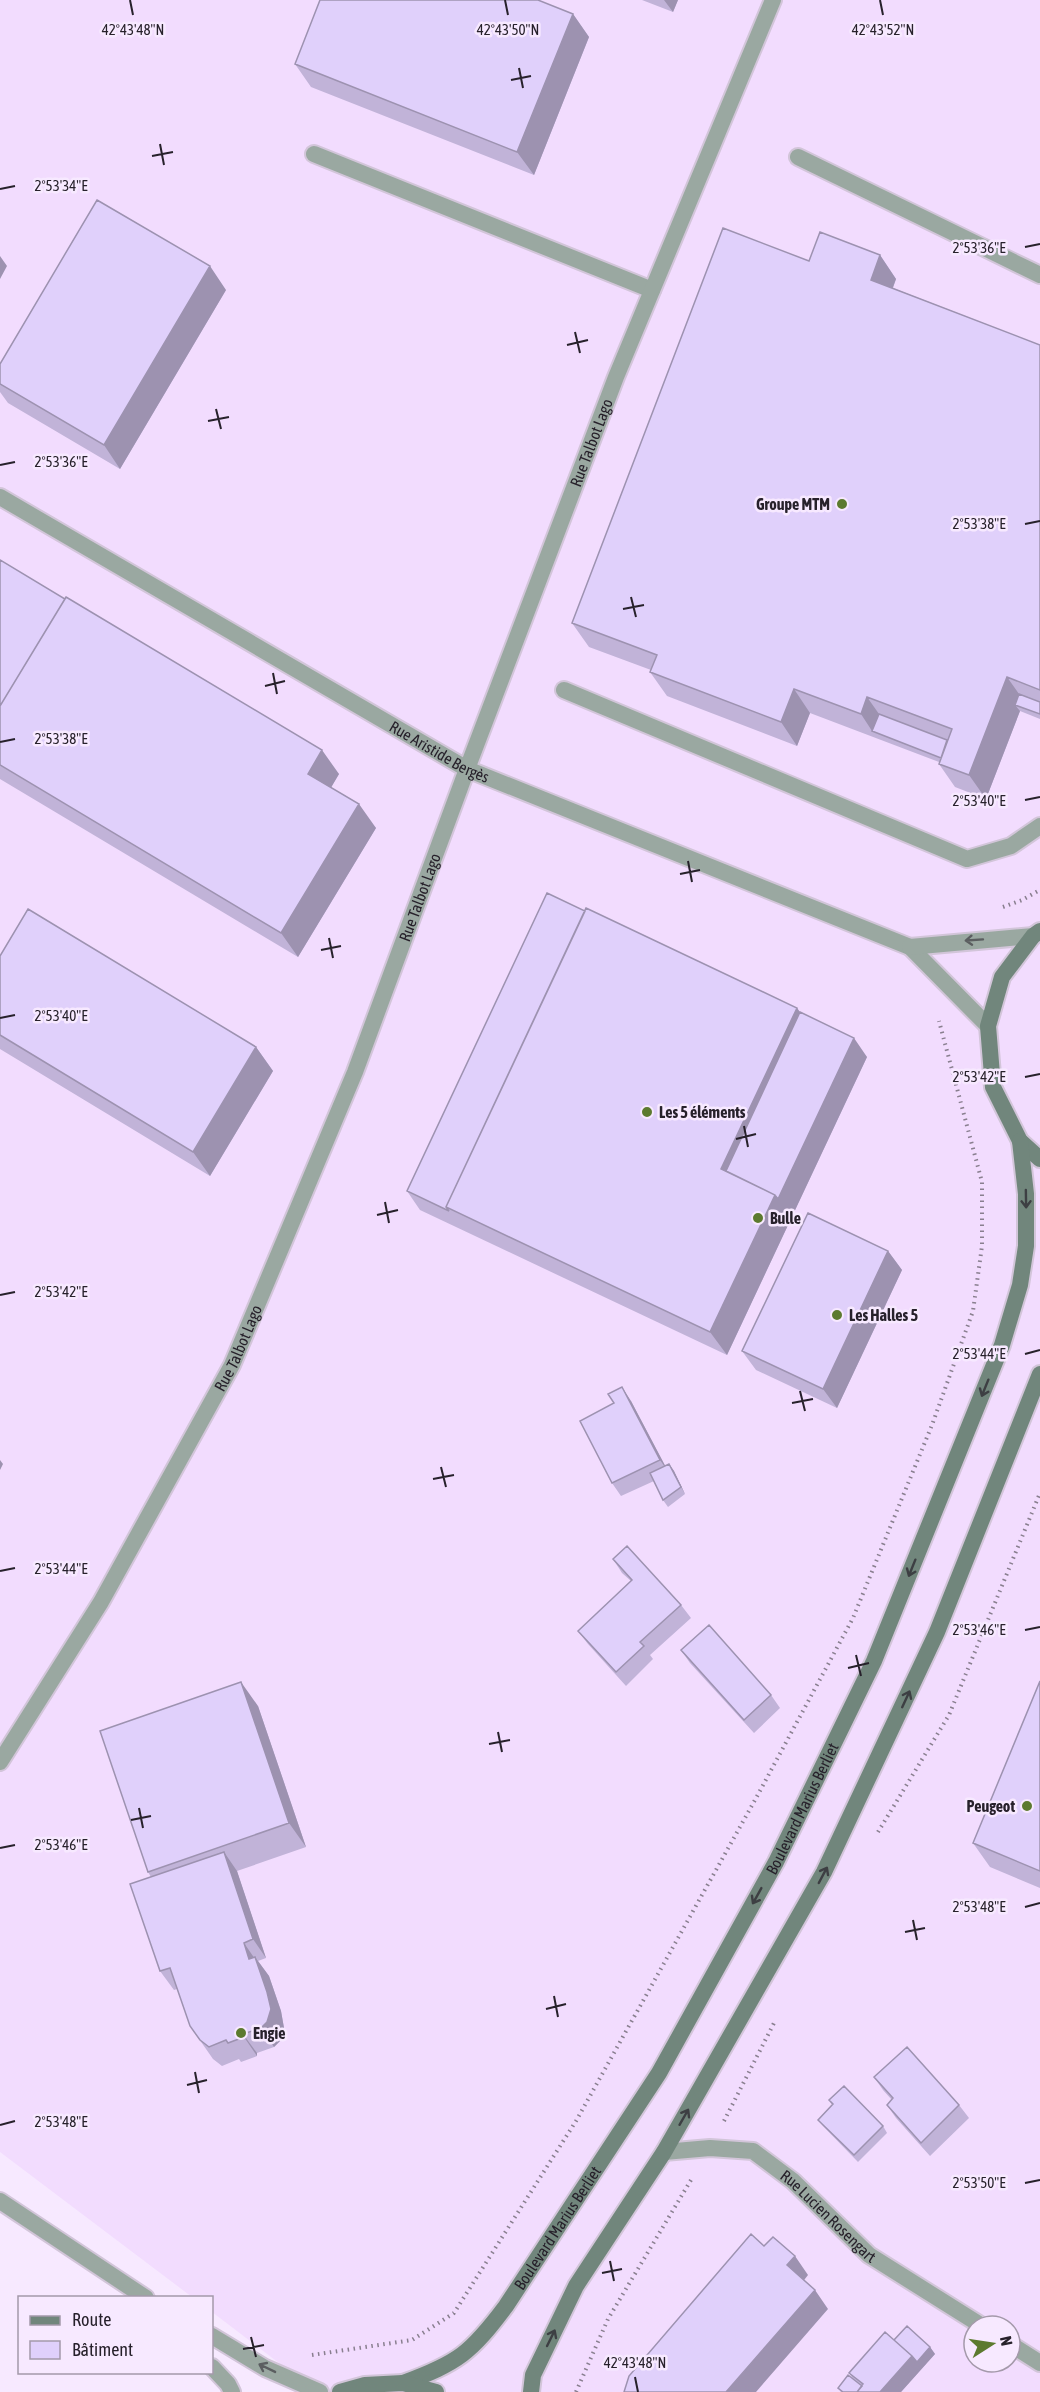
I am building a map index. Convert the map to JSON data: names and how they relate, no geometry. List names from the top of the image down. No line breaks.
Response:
{"streets":{"main road":["Boulevard Marius Berliet"],"street":["Rue Talbot Lago","Rue Aristide Bergès","Rue Lucien Rosengart"]},"crossings":[["Rue Talbot Lago","Rue Aristide Bergès"]],"places":["Groupe MTM","Les 5 éléments","Bulle","Les Halles 5","Peugeot","Engie"],"legend":["Route","Bâtiment"],"north":"right","coordinates":["42°43'48\"N","42°43'50\"N","42°43'52\"N","2°53'34\"E","2°53'36\"E","2°53'38\"E","2°53'40\"E","2°53'42\"E","2°53'44\"E","2°53'46\"E","2°53'48\"E","2°53'50\"E"]}
